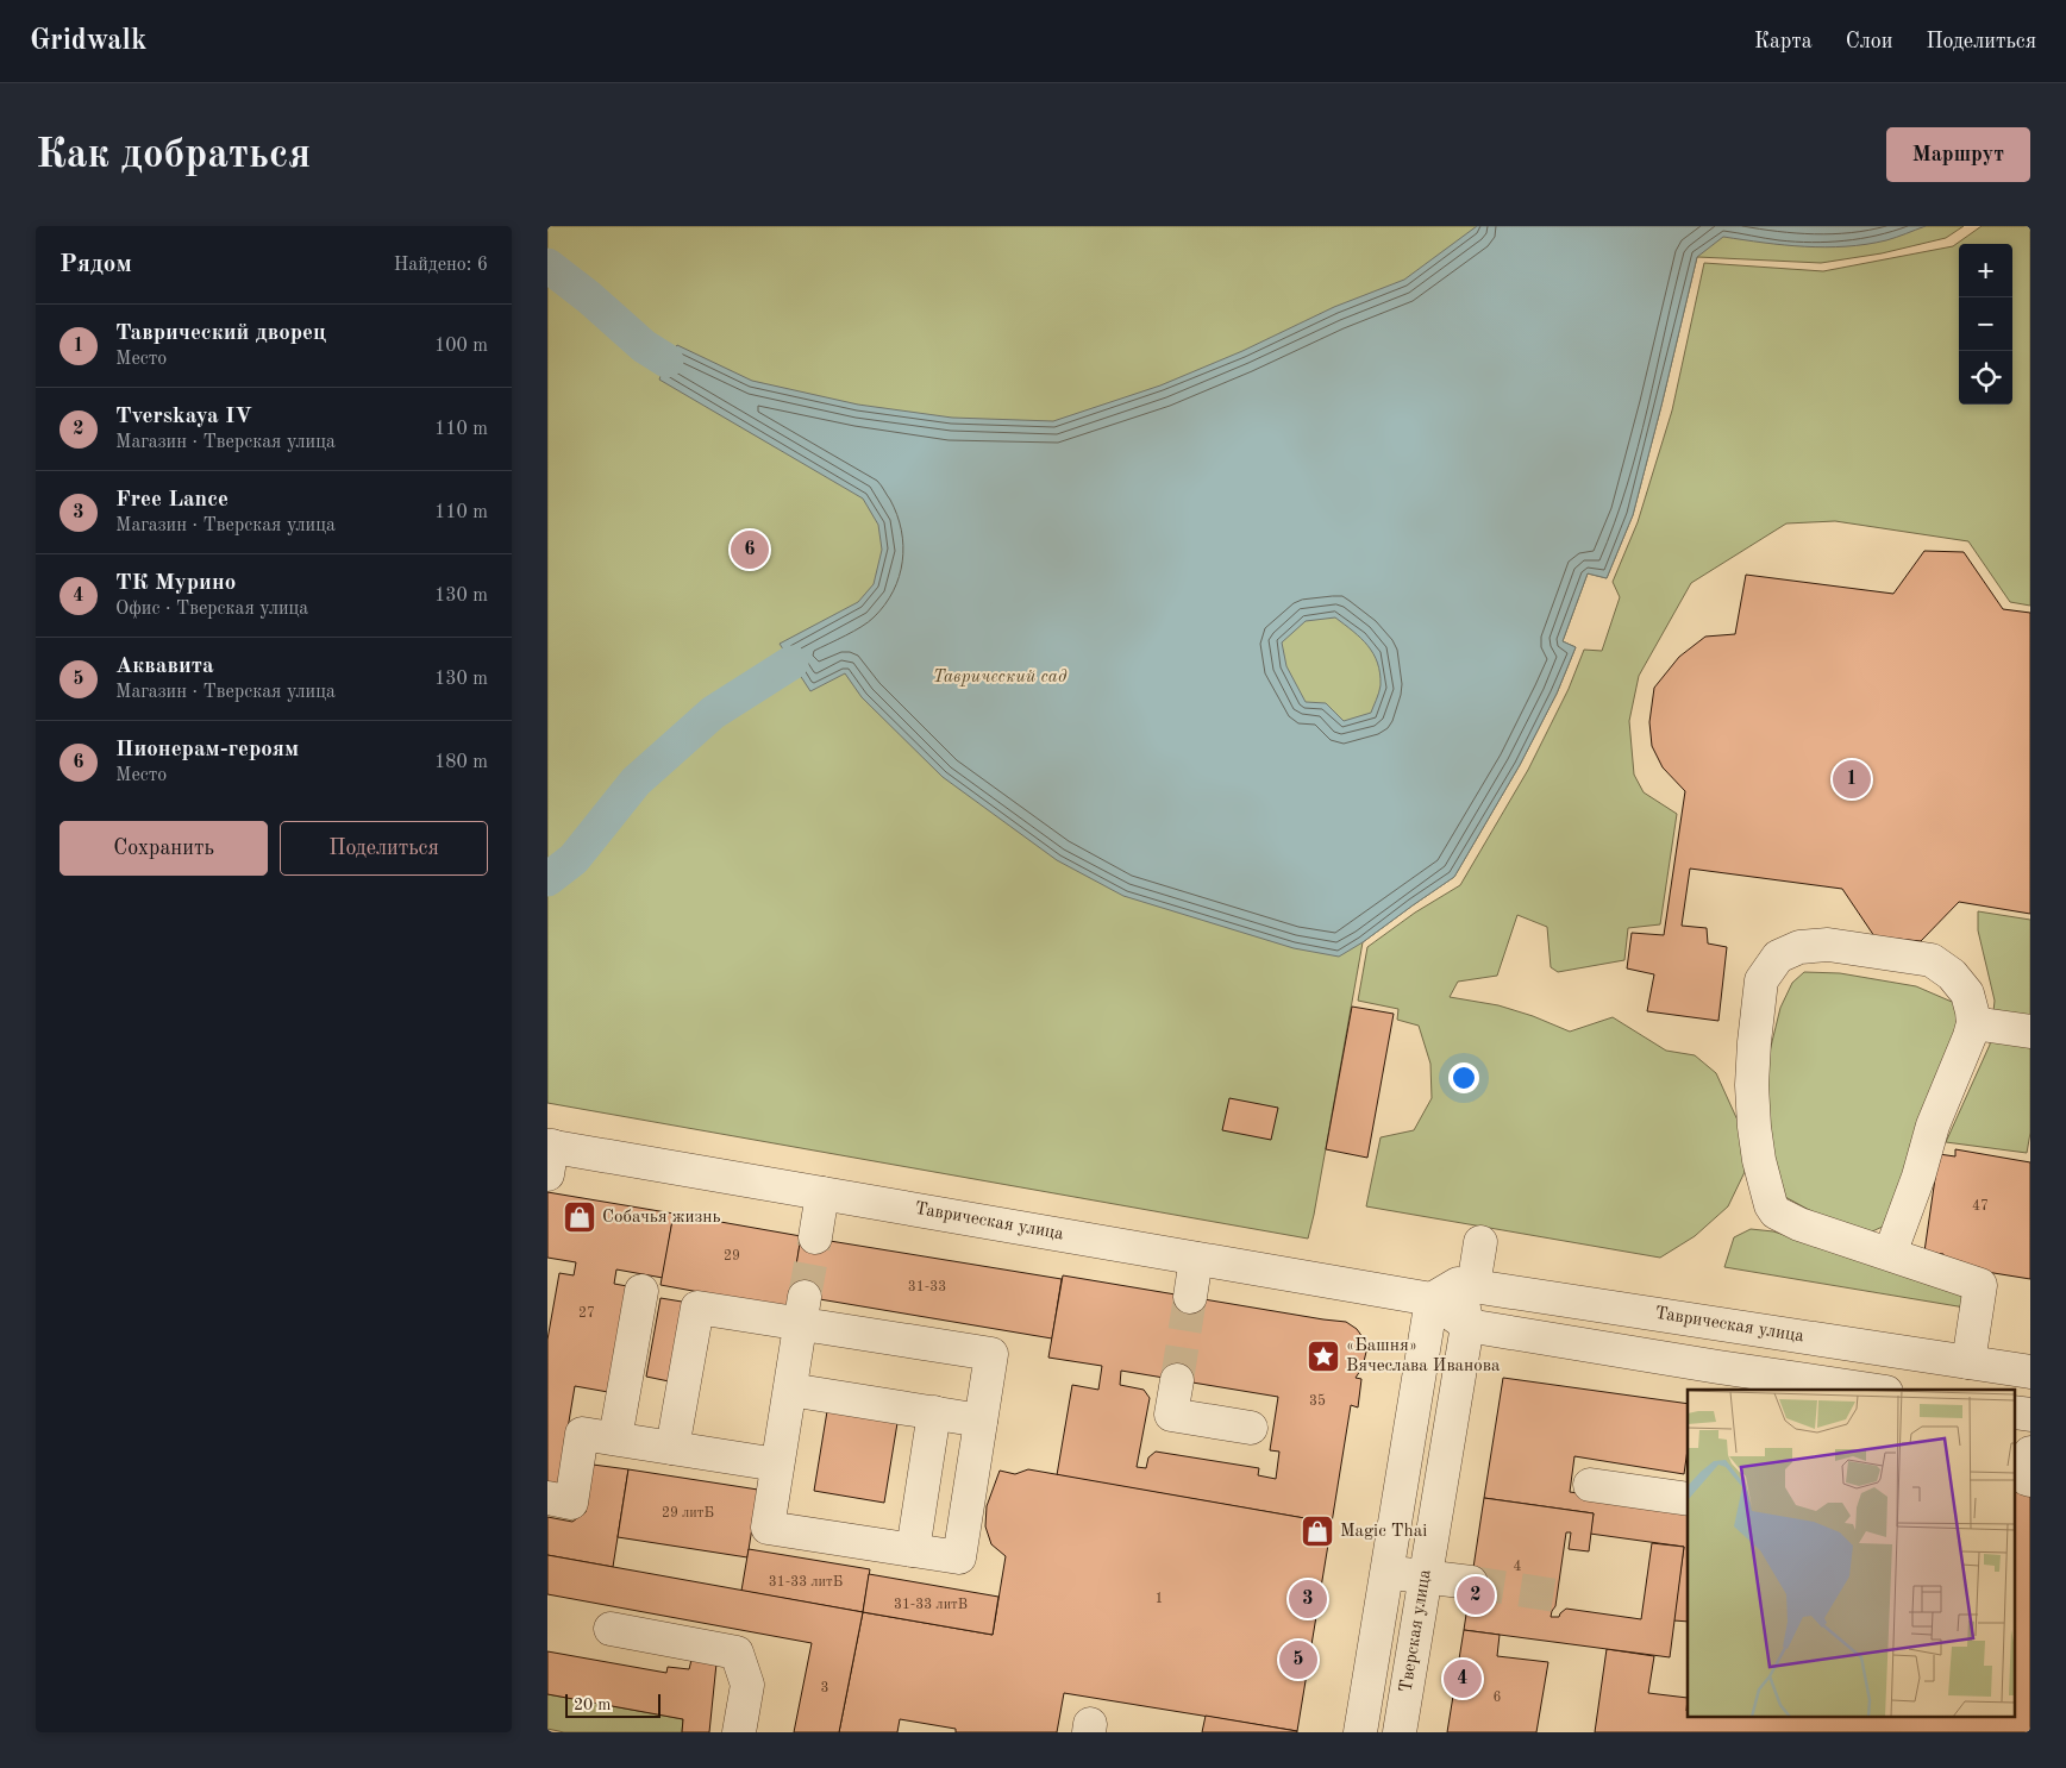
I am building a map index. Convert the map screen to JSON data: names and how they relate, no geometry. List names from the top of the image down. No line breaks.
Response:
{"streets":{"street":["Таврическая улица","Тверская улица"]},"crossings":[["Таврическая улица","Тверская улица"]],"parks":["Таврический сад"],"places":{"shop":["Собачья жизнь","Magic Thai"],"place":["«Башня» Вячеслава Иванова"]},"house_numbers":["47","29","31-33","27","35","29 литБ","4","31-33 литБ","1","31-33 литВ","3","6"],"scale_bar":"20 m","page":{"header":"Gridwalk","nav":["Карта","Слои","Поделиться"],"buttons":["Маршрут",["Сохранить","Поделиться"]],"title":"Как добраться","heading":["Рядом","Найдено: 6"],"map_buttons":["+","−"],"list":[{"mark":"1","name":"Таврический дворец","note":"Место","value":"100 m"},{"mark":"2","name":"Tverskaya IV","note":"Магазин · Тверская улица","value":"110 m"},{"mark":"3","name":"Free Lance","note":"Магазин · Тверская улица","value":"110 m"},{"mark":"4","name":"ТК Мурино","note":"Офис · Тверская улица","value":"130 m"},{"mark":"5","name":"Аквавита","note":"Магазин · Тверская улица","value":"130 m"},{"mark":"6","name":"Пионерам-героям","note":"Место","value":"180 m"}],"pins":["6","1","2","3","5","4"],"scale":"20 m"}}
